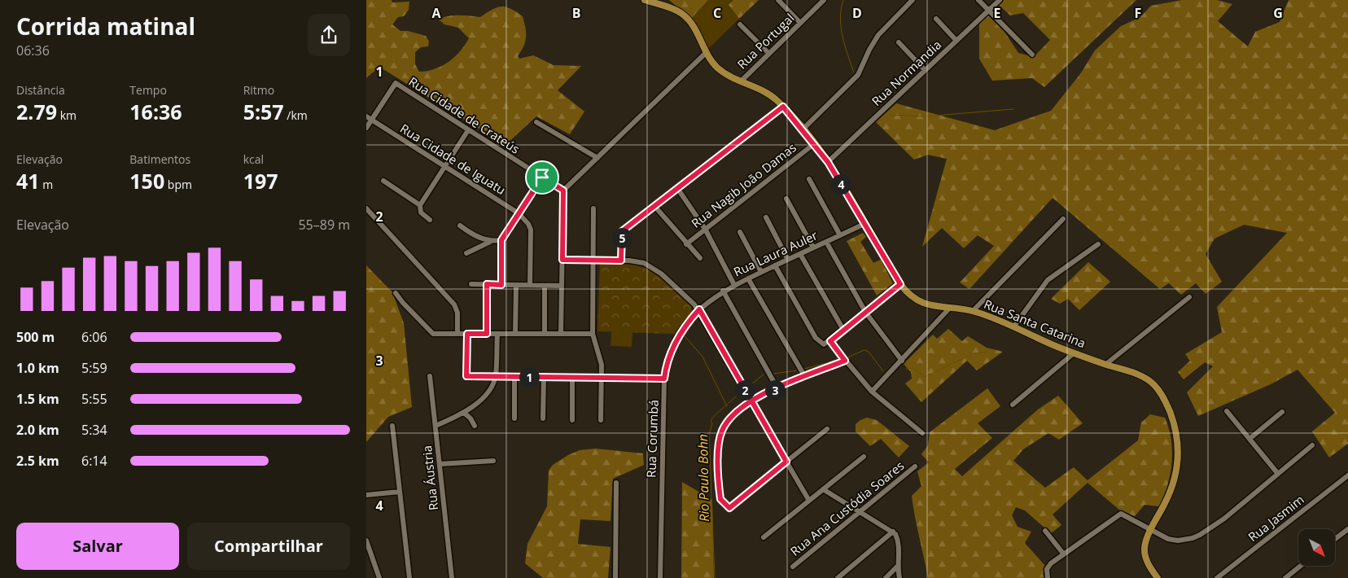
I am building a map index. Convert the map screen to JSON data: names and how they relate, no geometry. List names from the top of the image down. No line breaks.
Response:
{"streets":{"main road":["Rua Santa Catarina"],"street":["Rua Portugal","Rua Normandia","Rua Cidade de Crateús","Rua Cidade de Iguatu","Rua Nagib João Damas","Rua Laura Auler","Rua Corumbá","Rua Áustria","Rua Ana Custódia Soares","Rua Jasmim"]},"crossings":[["Rua Portugal","Rua Santa Catarina"],["Rua Normandia","Rua Santa Catarina"],["Rua Cidade de Crateús","Rua Cidade de Iguatu"],["Rua Nagib João Damas","Rua Santa Catarina"],["Rua Laura Auler","Rua Santa Catarina"],["Rua Laura Auler","Rua Corumbá"]],"water":["Rio Paulo Bohn"],"north":"bottom right","page":{"heading":["Corrida matinal","06:36"],"stats":[["Distância","2.79 km"],["Tempo","16:36"],["Ritmo","5:57 /km"],["Elevação","41 m"],["Batimentos","150 bpm"],["kcal","197"]],"pins":["4","5","1","2","3"],"chart":["Elevação","55–89 m"],"list":[{"name":"500 m","note":"6:06"},{"name":"1.0 km","note":"5:59"},{"name":"1.5 km","note":"5:55"},{"name":"2.0 km","note":"5:34"},{"name":"2.5 km","note":"6:14"}],"buttons":["Salvar","Compartilhar"]},"grid":{"columns":["A","B","C","D","E","F","G"],"rows":["1","2","3","4"]}}
